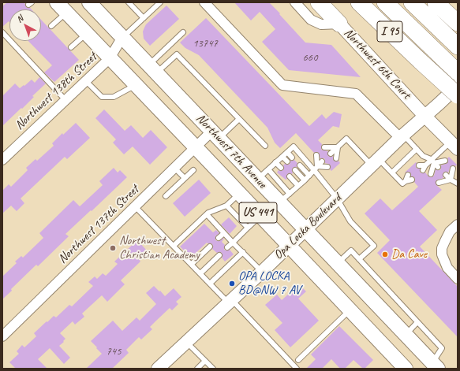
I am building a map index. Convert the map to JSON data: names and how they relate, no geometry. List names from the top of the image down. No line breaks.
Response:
{"streets":{"highway":["I 95"],"main road":["Northwest 6th Court","Northwest 7th Avenue","US 441","Opa Locka Boulevard"],"street":["Northwest 138th Street","Northwest 137th Street"]},"crossings":[["Northwest 6th Court","Opa Locka Boulevard"],["Northwest 138th Street","Northwest 7th Avenue"],["Northwest 7th Avenue","Northwest 137th Street"],["Northwest 7th Avenue","Opa Locka Boulevard"]],"places":["Northwest Christian Academy","Da Cave","OPA LOCKA BD@NW 7 AV"],"house_numbers":["13747","660","745"],"north":"top left"}
